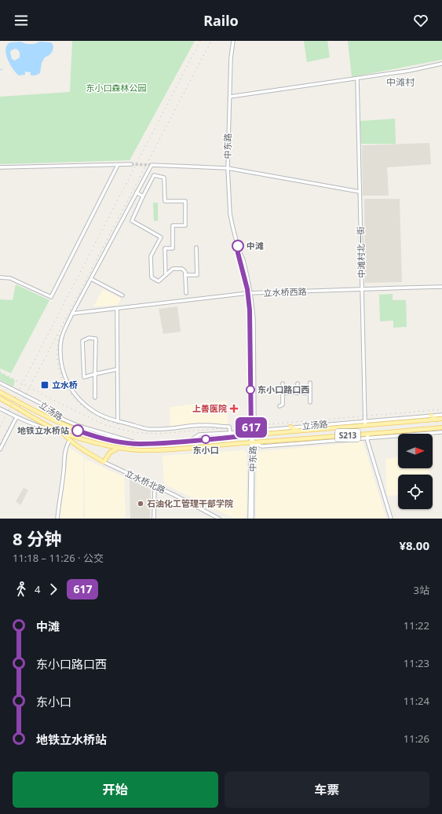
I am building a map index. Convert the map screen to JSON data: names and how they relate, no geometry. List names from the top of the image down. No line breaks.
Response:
{"streets":{"main road":["立汤路","S213"],"street":["中东路","中滩村北一街","立水桥西路","立水桥北路"]},"crossings":[["中东路","立水桥西路"],["中东路","立汤路"],["中滩村北一街","立水桥西路"],["中滩村北一街","立汤路"]],"districts":["中滩村"],"parks":["东小口森林公园"],"places":{"other":["中滩","东小口路口西","地铁立水桥站","东小口","石油化工管理干部学院"],"transit":["立水桥"],"health":["上善医院"]},"lines":["bus line 617"],"north":"right","page":{"header":"Railo","on_map":"617","heading":["8 分钟","11:18 – 11:26 · 公交","¥8.00"],"legs":["4","617","3站"],"list":[{"name":"中滩","value":"11:22"},{"name":"东小口路口西","value":"11:23"},{"name":"东小口","value":"11:24"},{"name":"地铁立水桥站","value":"11:26"}],"buttons":["开始","车票"]}}
